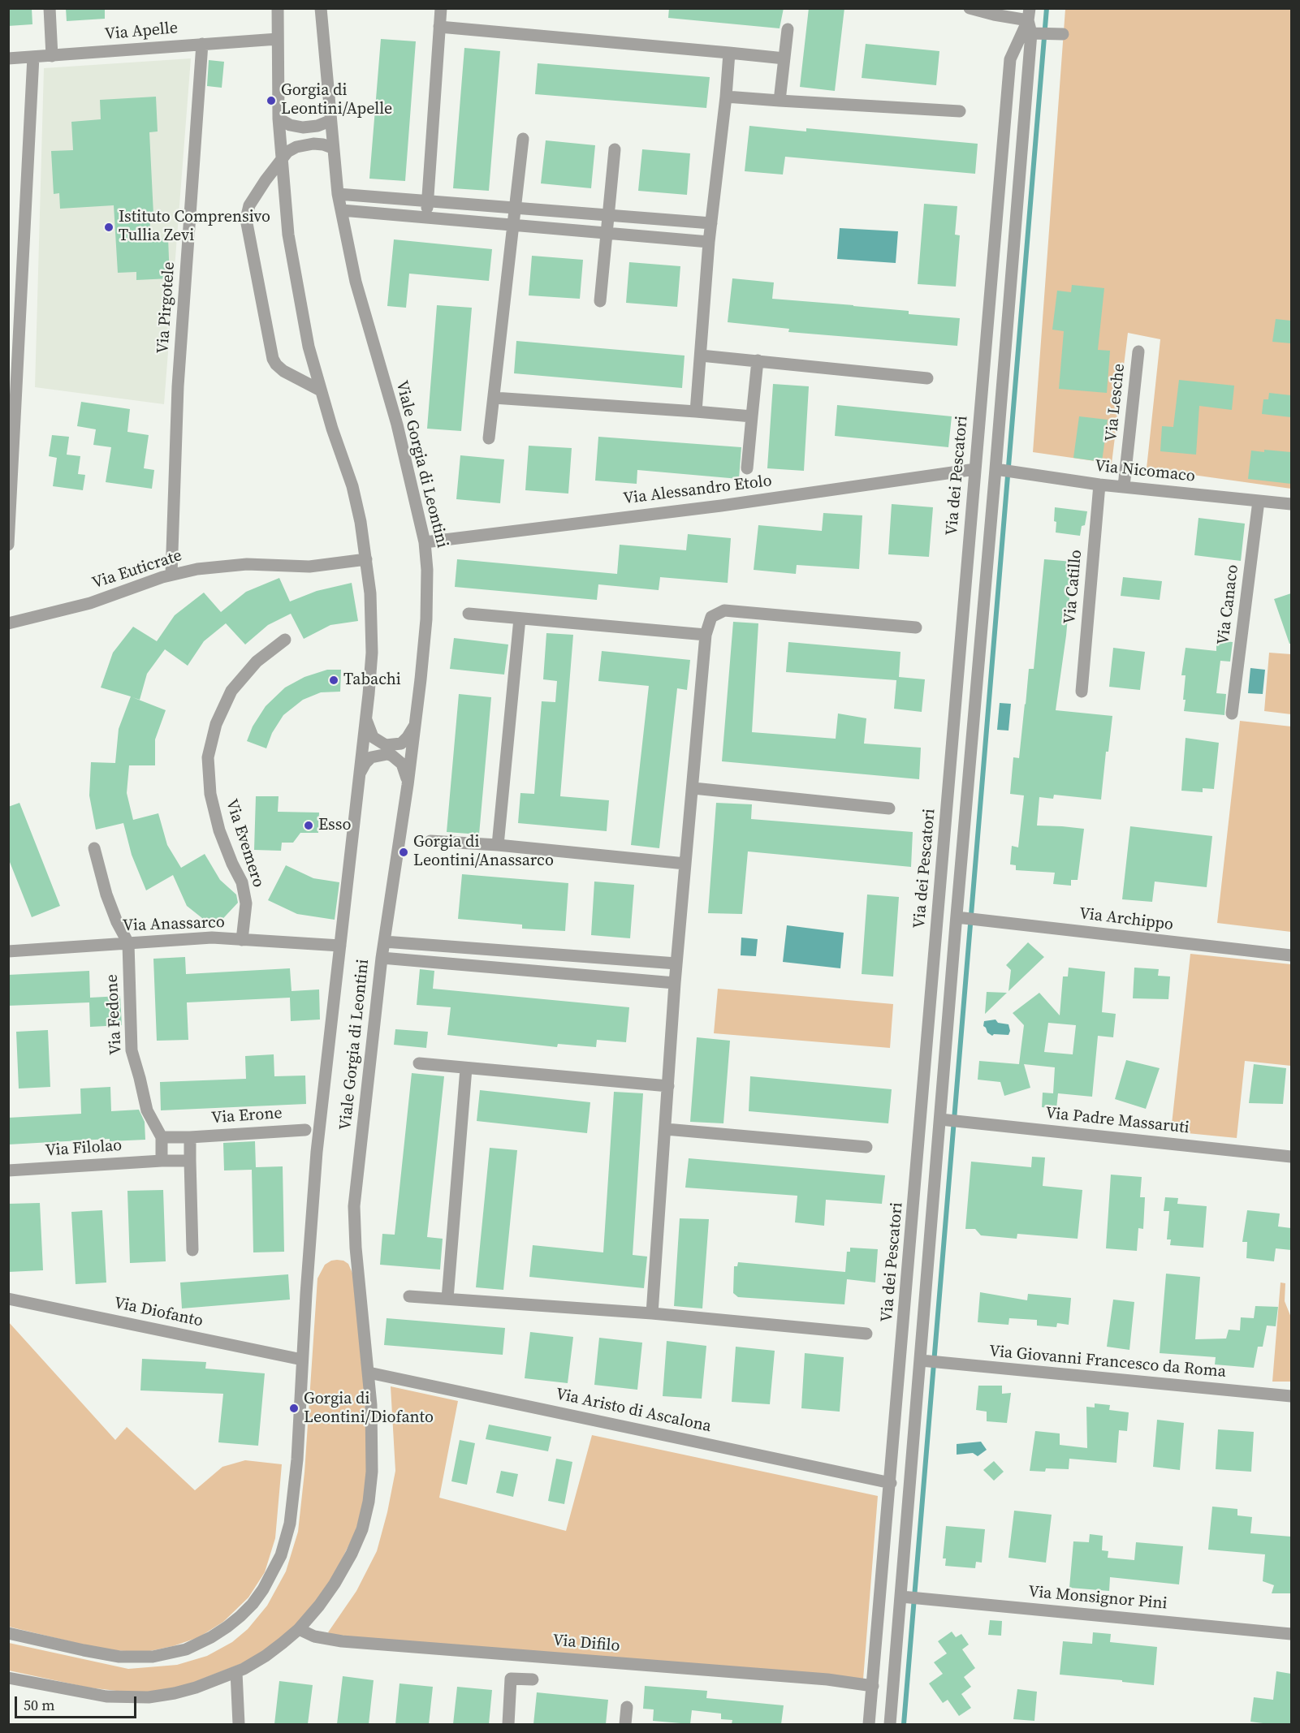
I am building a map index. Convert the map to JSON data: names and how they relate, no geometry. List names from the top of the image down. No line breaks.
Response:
{"streets":{"street":["Via Apelle","Via Pirgotele","Via Lesche","Viale Gorgia di Leontini","Via Nicomaco","Via dei Pescatori","Via Alessandro Etolo","Via Euticrate","Via Catillo","Via Canaco","Via Evemero","Via Archippo","Via Anassarco","Via Fedone","Via Erone","Via Padre Massaruti","Via Filolao","Via Diofanto","Via Giovanni Francesco da Roma","Via Aristo di Ascalona","Via Monsignor Pini","Via Difilo"]},"crossings":[["Via Apelle","Via Pirgotele"],["Via Apelle","Viale Gorgia di Leontini"],["Via Pirgotele","Via Euticrate"],["Via Lesche","Via Nicomaco"],["Viale Gorgia di Leontini","Via Alessandro Etolo"],["Viale Gorgia di Leontini","Via Euticrate"],["Viale Gorgia di Leontini","Via Anassarco"],["Viale Gorgia di Leontini","Via Diofanto"],["Viale Gorgia di Leontini","Via Aristo di Ascalona"],["Viale Gorgia di Leontini","Via Difilo"],["Via Nicomaco","Via Catillo"],["Via Nicomaco","Via Canaco"],["Via dei Pescatori","Via Alessandro Etolo"],["Via dei Pescatori","Via Aristo di Ascalona"],["Via dei Pescatori","Via Difilo"],["Via Evemero","Via Anassarco"],["Via Anassarco","Via Fedone"],["Via Fedone","Via Erone"]],"places":["Gorgia di Leontini/Apelle","Istituto Comprensivo Tullia Zevi","Tabachi","Esso","Gorgia di Leontini/Anassarco","Gorgia di Leontini/Diofanto"],"scale_bar":"50 m"}
